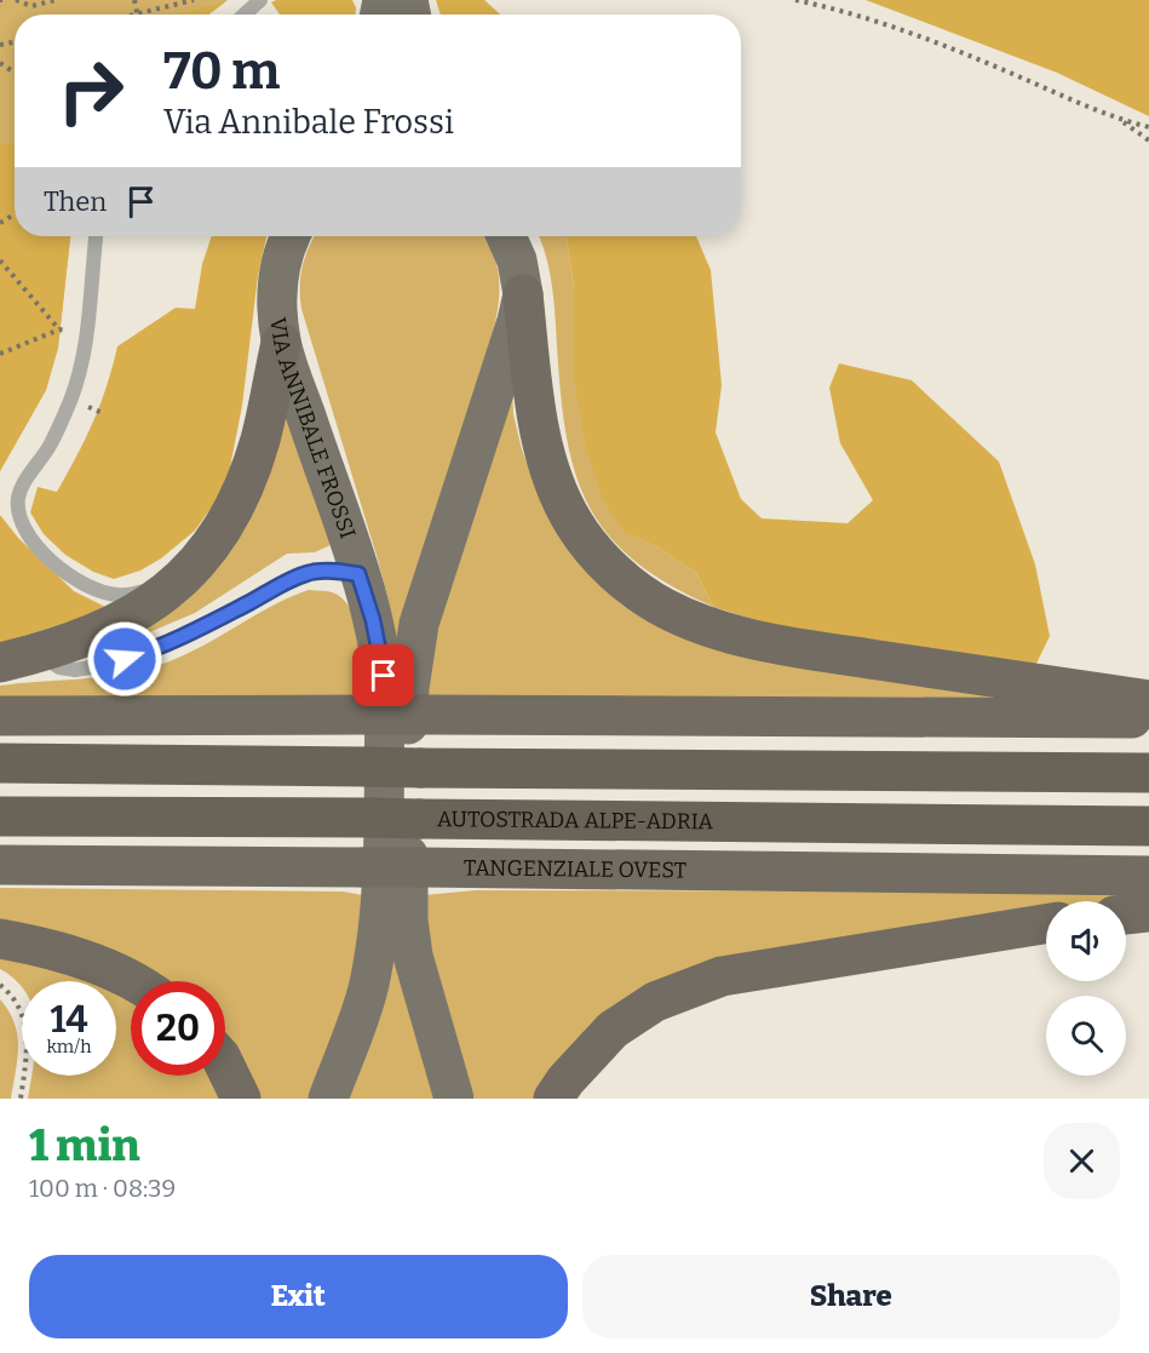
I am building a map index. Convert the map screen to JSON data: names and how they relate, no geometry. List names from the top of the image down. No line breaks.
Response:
{"streets":{"highway":["AUTOSTRADA ALPE-ADRIA","TANGENZIALE OVEST"],"main road":["VIA ANNIBALE FROSSI"]},"page":{"turn":["70 m","Via Annibale Frossi"],"then":"Then","speed":"14 km/h","limit":"20","heading":["1 min","100 m · 08:39"],"buttons":["Exit","Share"]}}
